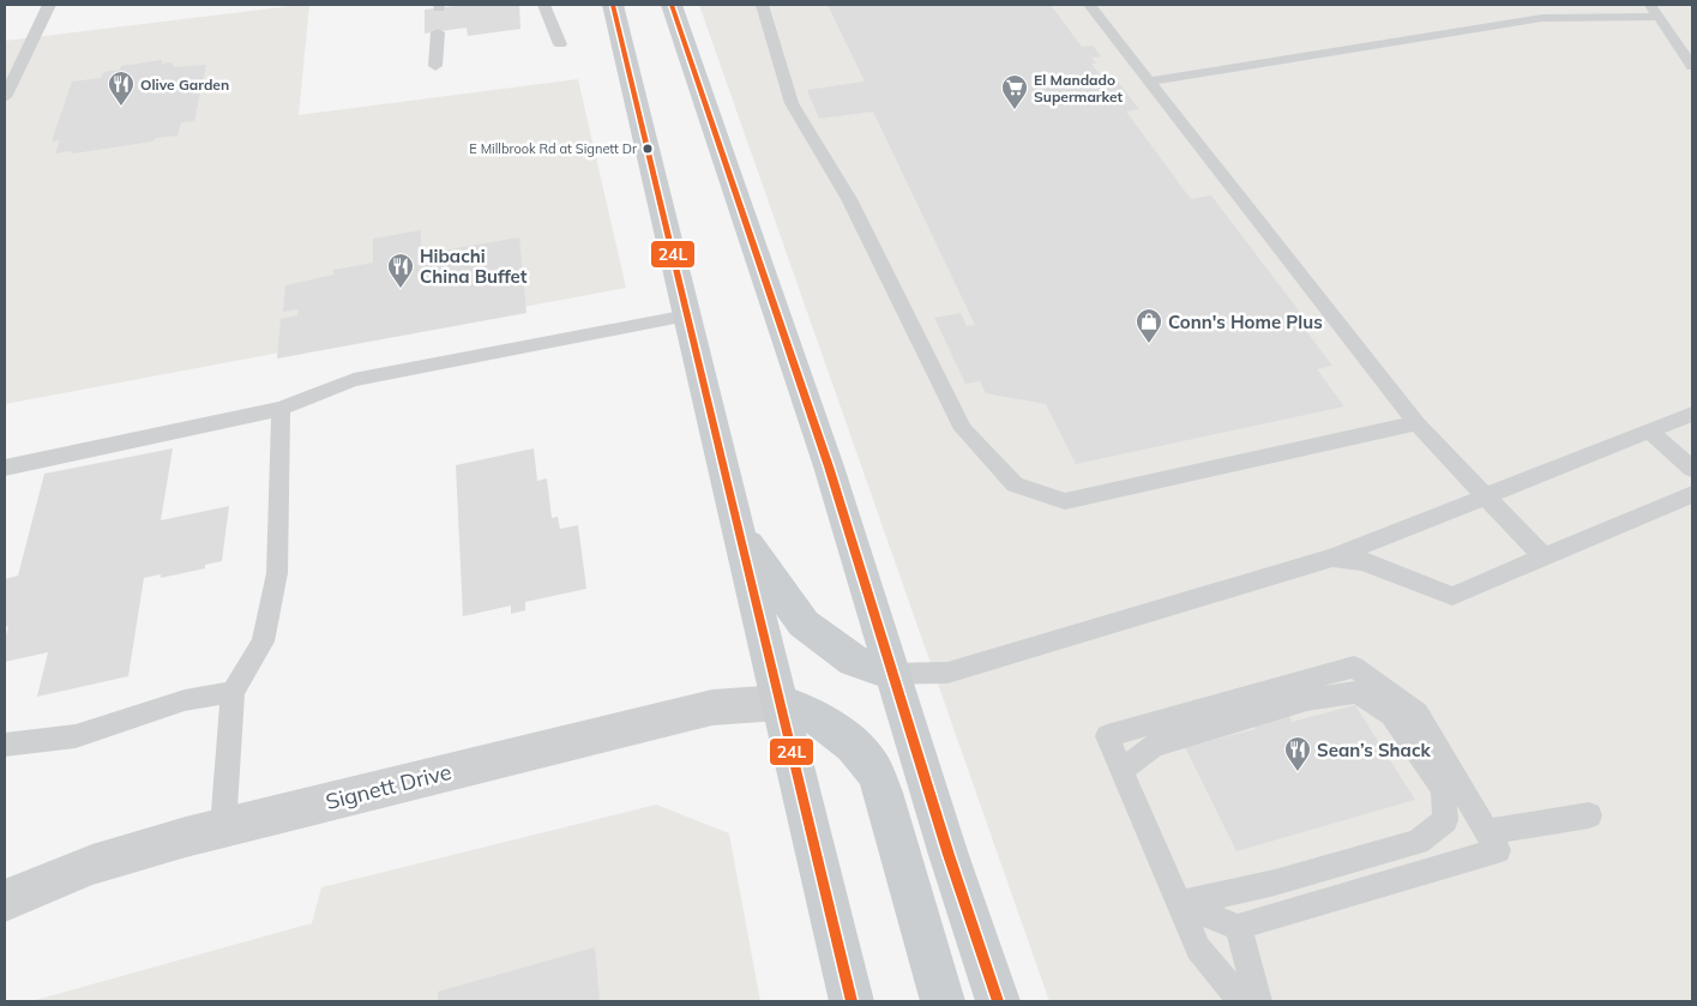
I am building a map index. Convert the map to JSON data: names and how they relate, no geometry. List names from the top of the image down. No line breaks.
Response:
{"streets":{"street":["Signett Drive"]},"places":{"restaurant":["Olive Garden","Hibachi China Buffet","Sean’s Shack"],"supermarket":["El Mandado Supermarket"],"other":["E Millbrook Rd at Signett Dr"],"shop":["Conn's Home Plus"]},"lines":["transit line 24L"]}
